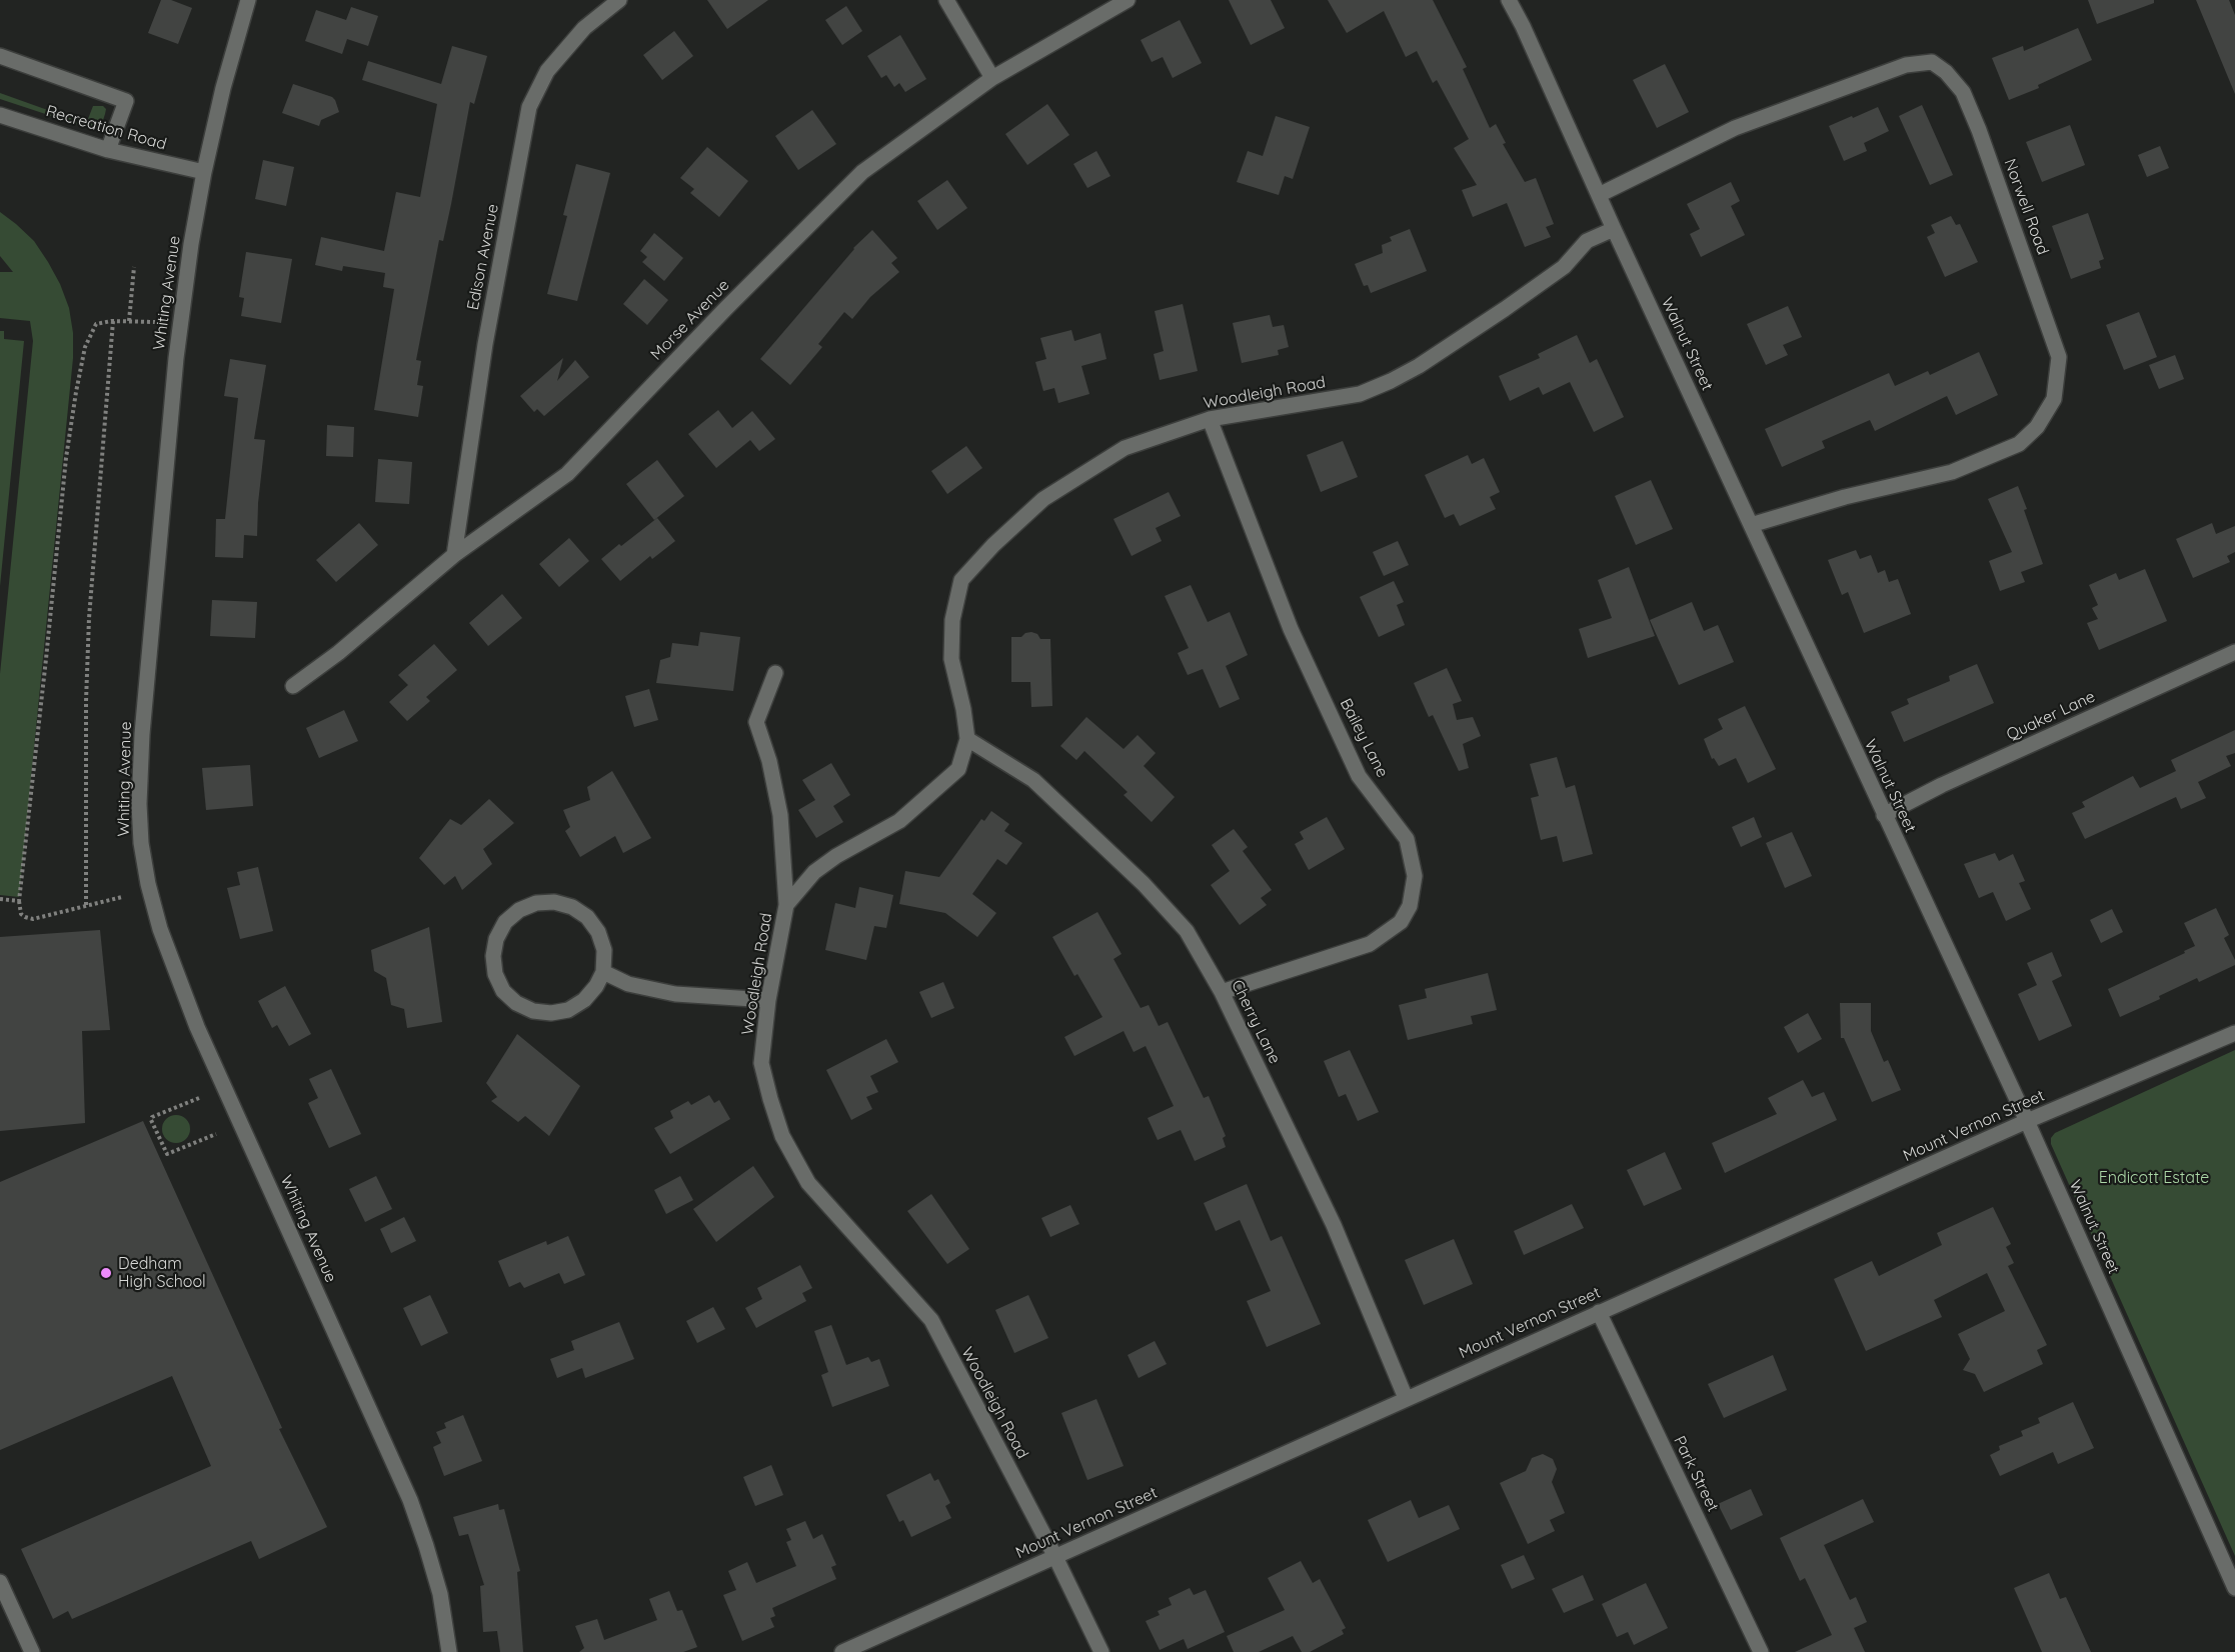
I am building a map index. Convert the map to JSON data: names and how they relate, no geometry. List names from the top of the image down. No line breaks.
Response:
{"streets":{"street":["Recreation Road","Norwell Road","Edison Avenue","Whiting Avenue","Morse Avenue","Walnut Street","Woodleigh Road","Quaker Lane","Bailey Lane","Cherry Lane","Mount Vernon Street","Park Street"]},"crossings":[["Recreation Road","Whiting Avenue"],["Norwell Road","Walnut Street"],["Edison Avenue","Morse Avenue"],["Walnut Street","Woodleigh Road"],["Walnut Street","Quaker Lane"],["Walnut Street","Mount Vernon Street"],["Woodleigh Road","Bailey Lane"],["Woodleigh Road","Cherry Lane"],["Woodleigh Road","Mount Vernon Street"],["Bailey Lane","Cherry Lane"],["Cherry Lane","Mount Vernon Street"],["Mount Vernon Street","Park Street"]],"parks":["Endicott Estate"],"places":["Dedham High School"]}
